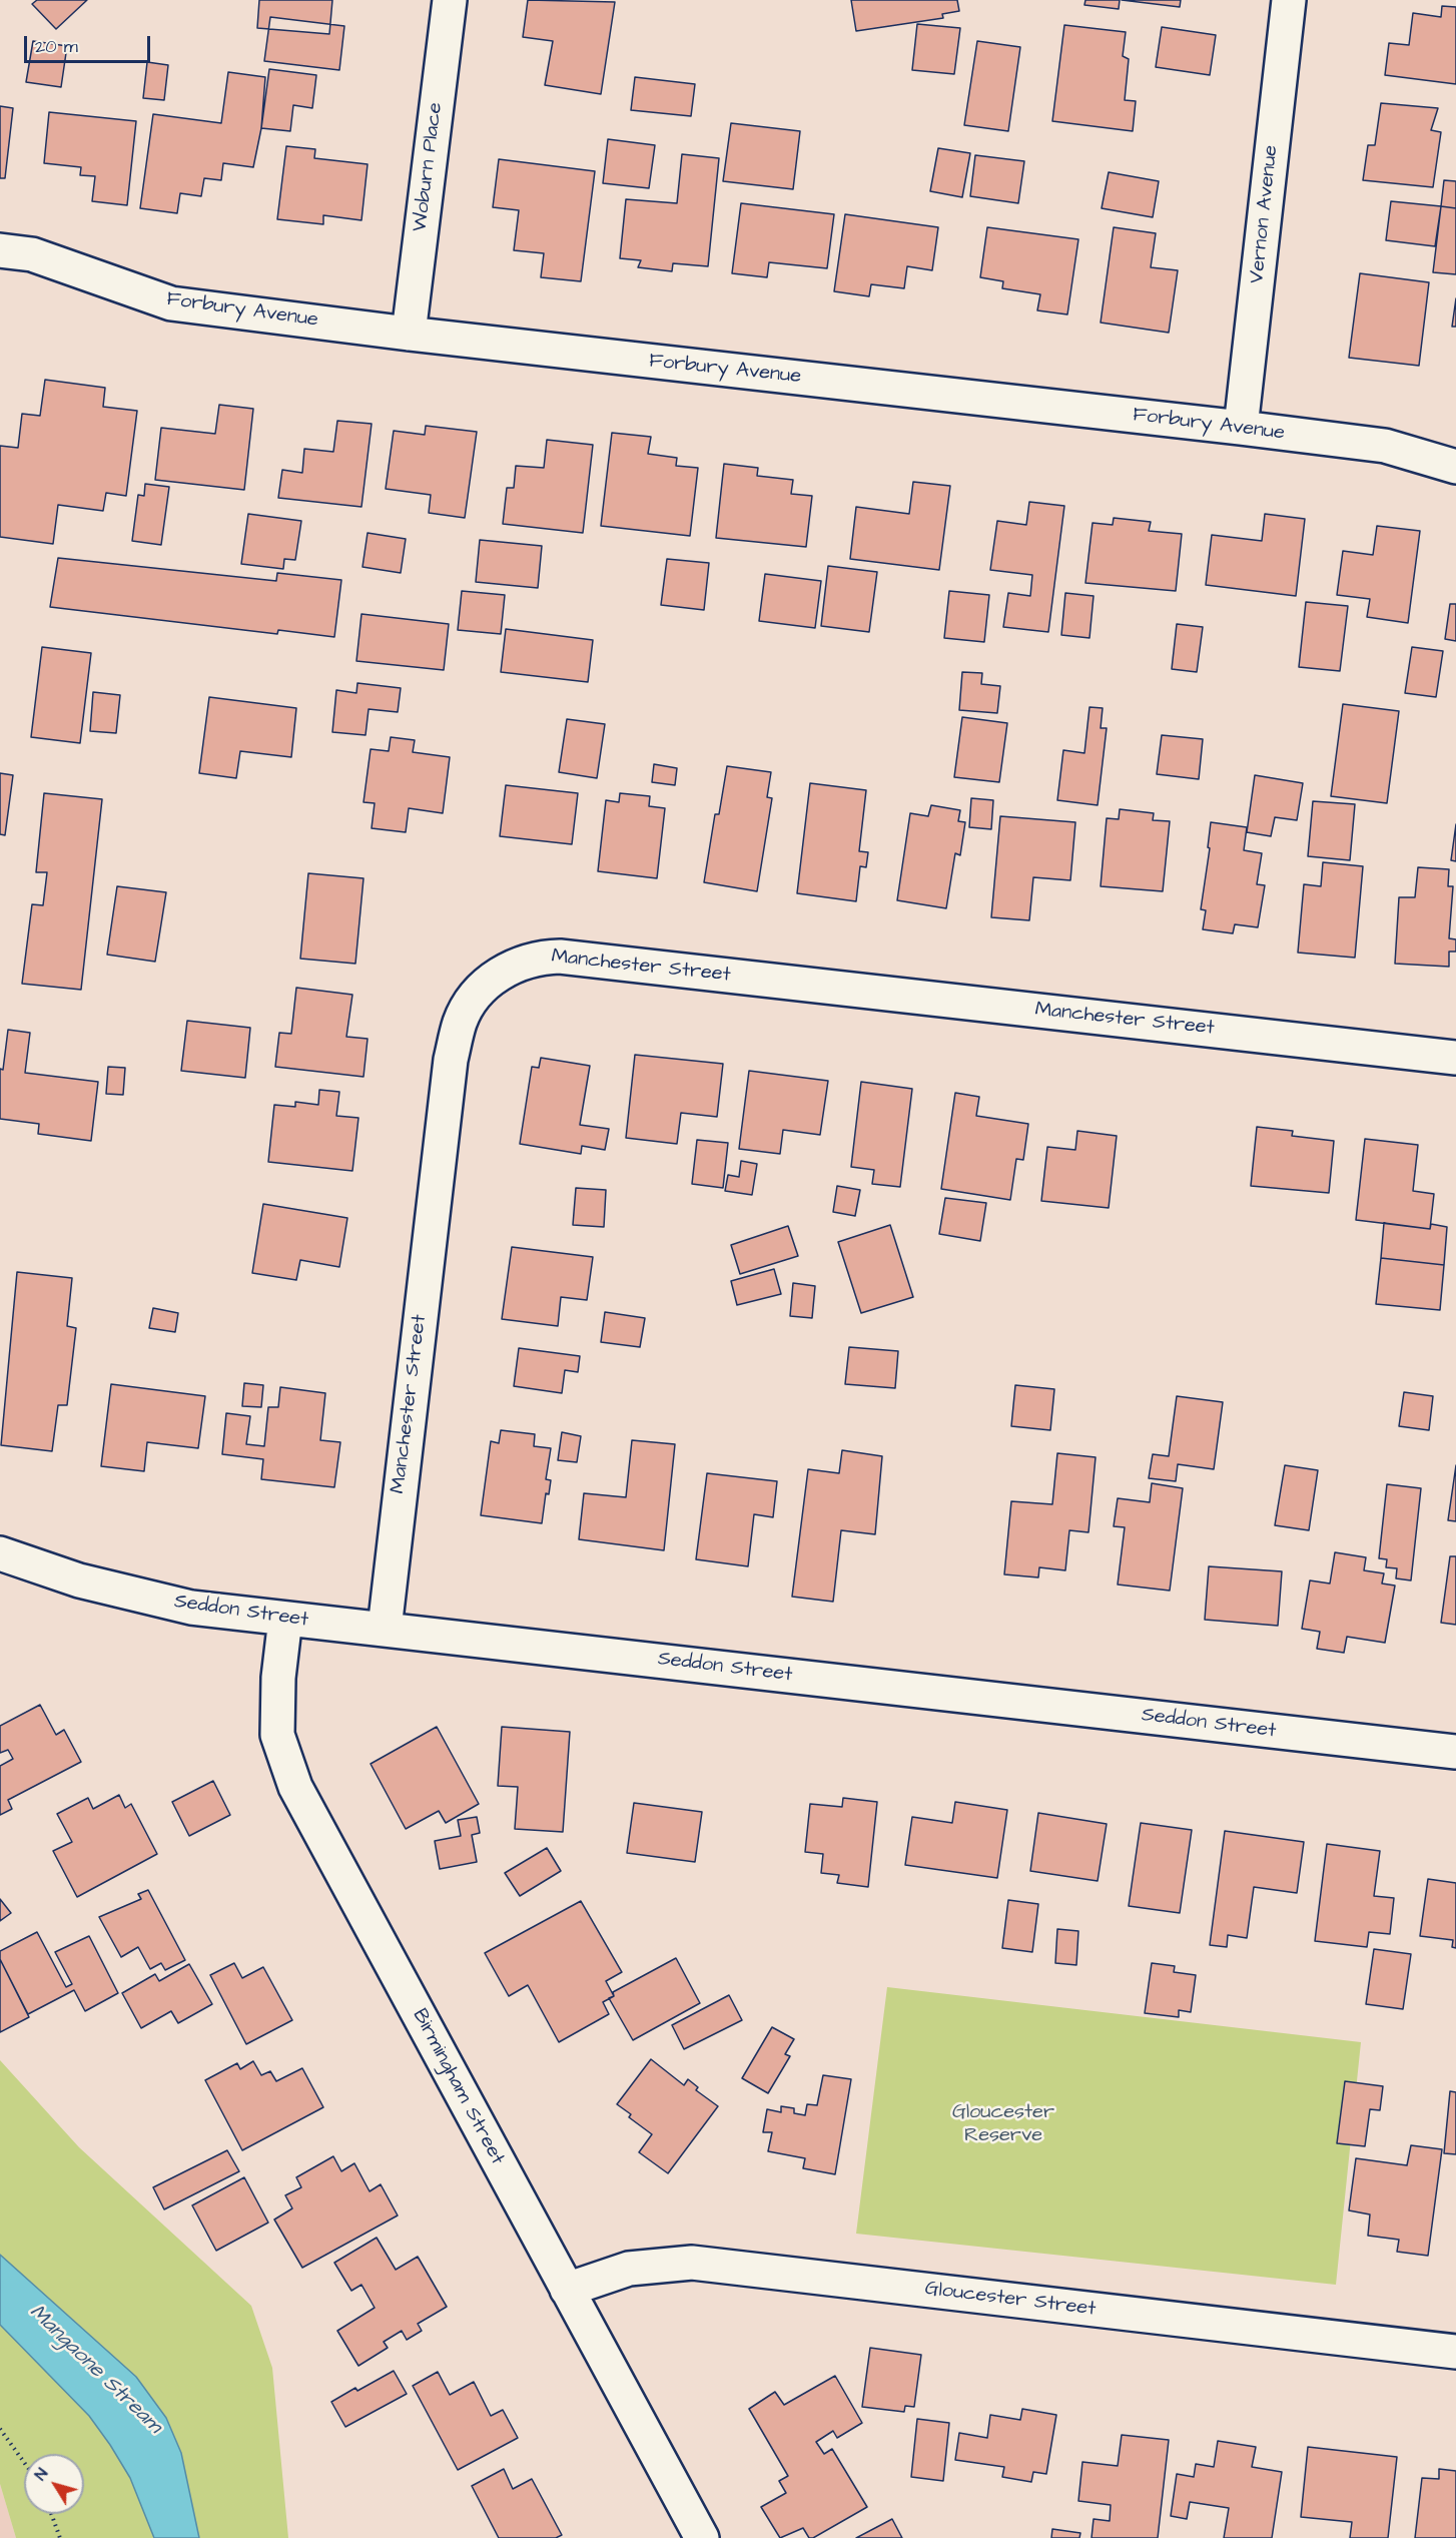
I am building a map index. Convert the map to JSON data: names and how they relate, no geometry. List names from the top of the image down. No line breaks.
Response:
{"streets":{"street":["Woburn Place","Vernon Avenue","Forbury Avenue","Manchester Street","Seddon Street","Birmingham Street","Gloucester Street"]},"crossings":[["Woburn Place","Forbury Avenue"],["Vernon Avenue","Forbury Avenue"],["Manchester Street","Seddon Street"],["Seddon Street","Birmingham Street"],["Birmingham Street","Gloucester Street"]],"water":["Mangaone Stream"],"parks":["Gloucester Reserve"],"scale_bar":"20 m","north":"top left"}
